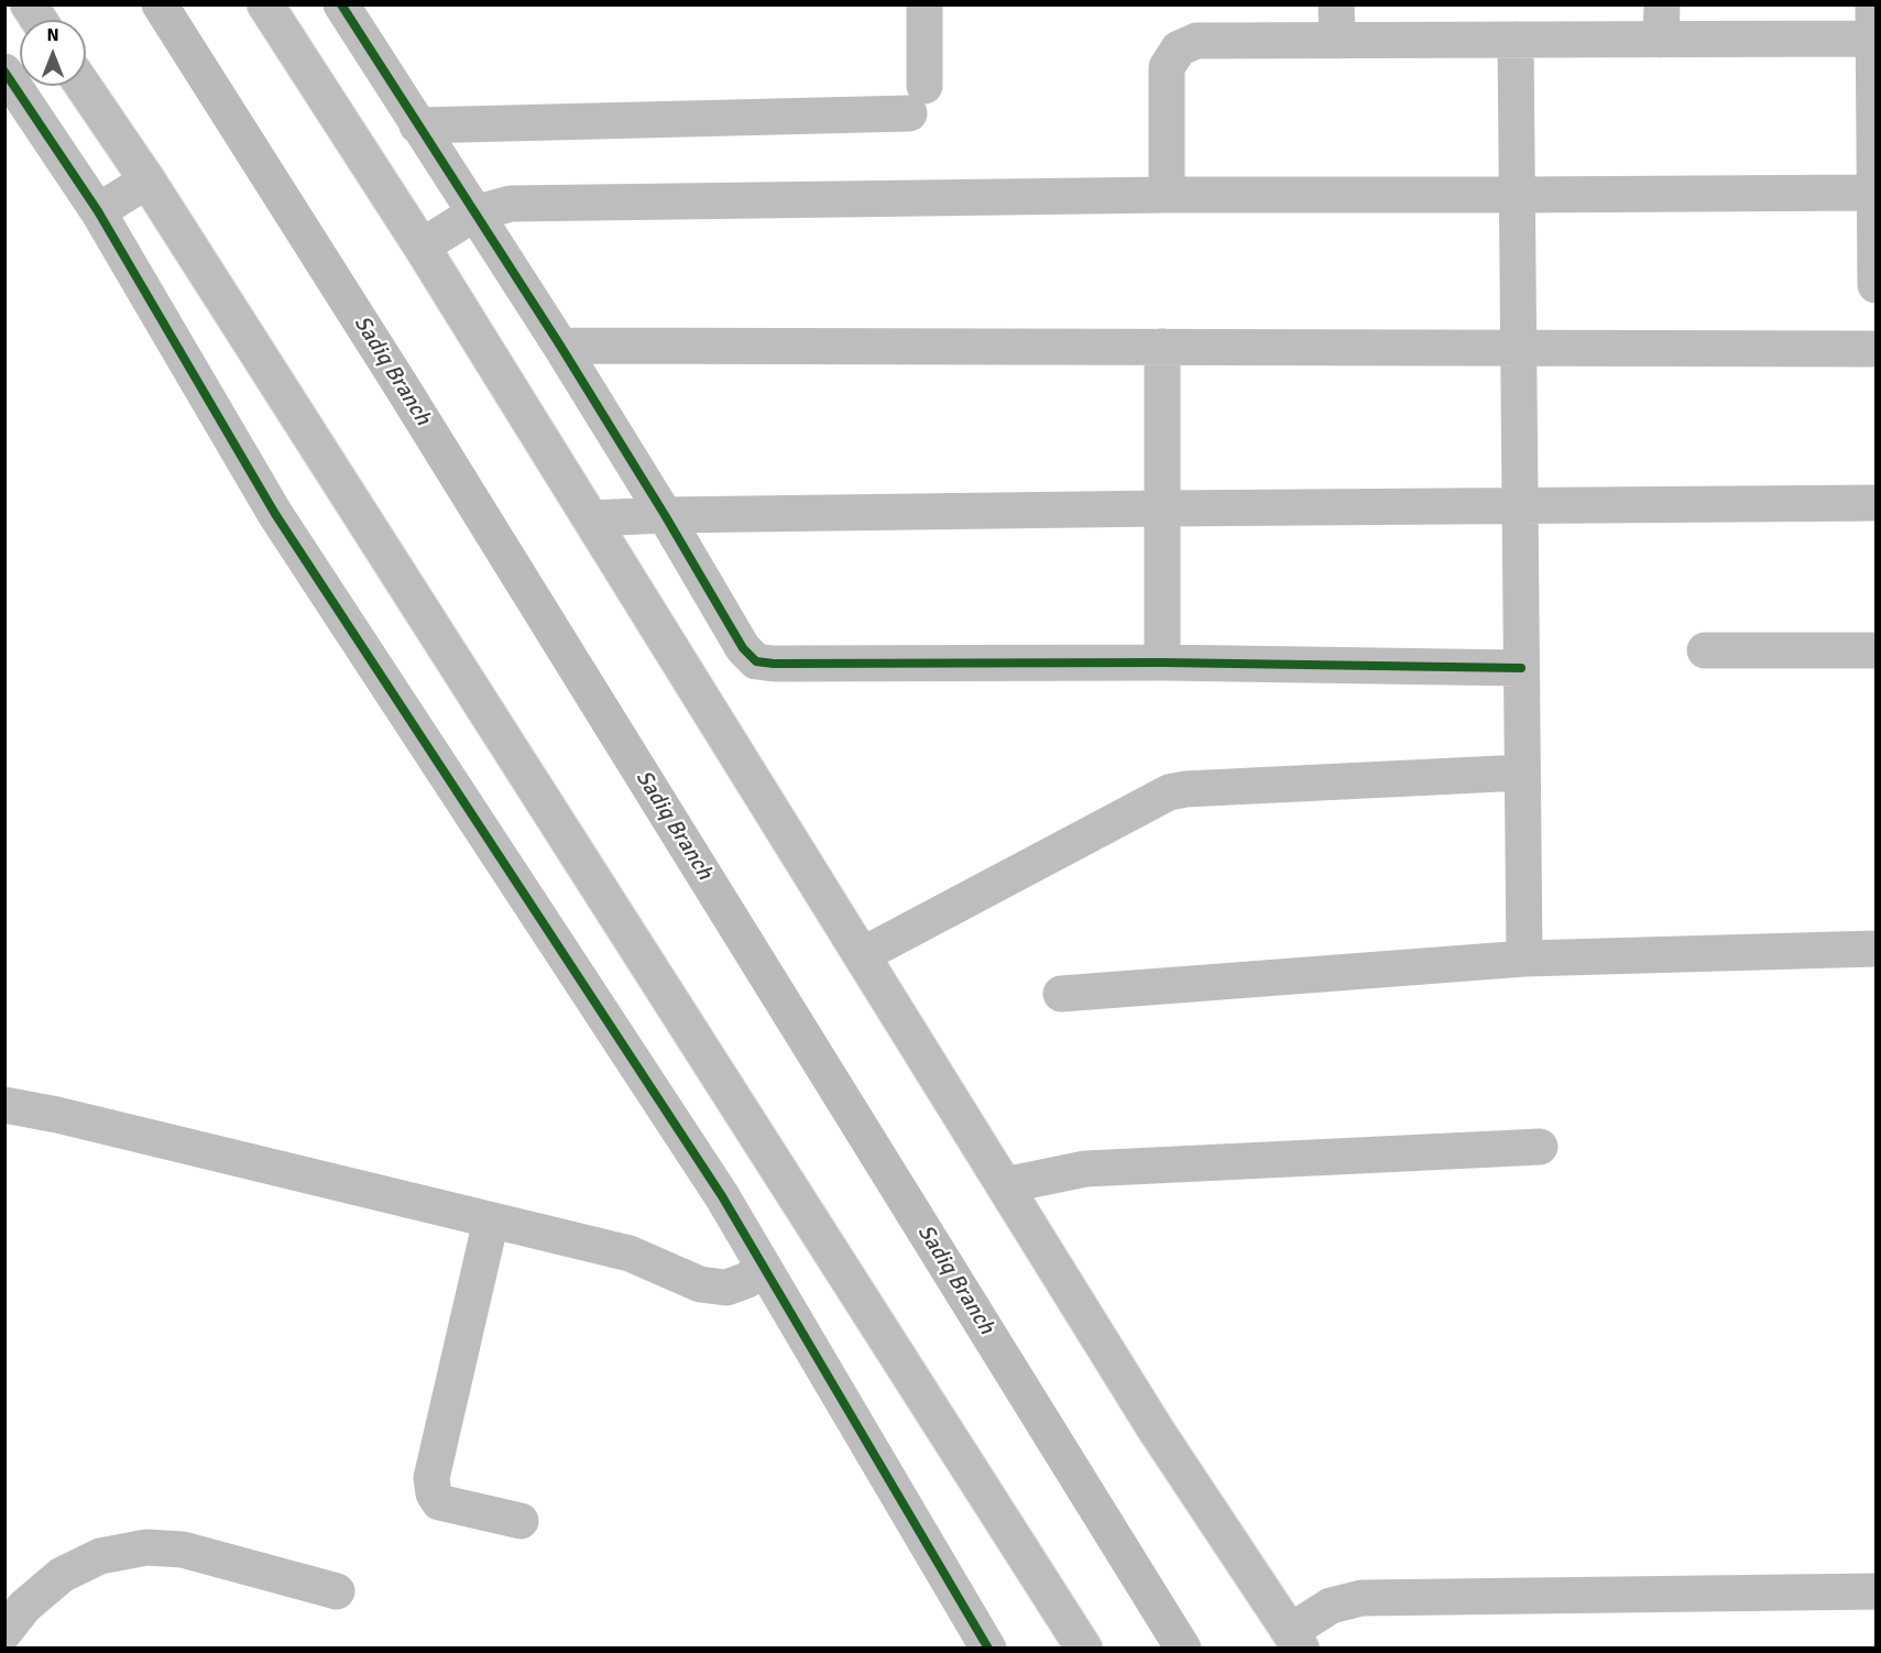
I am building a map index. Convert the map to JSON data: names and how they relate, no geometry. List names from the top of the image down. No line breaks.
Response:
{"water":["Sadiq Branch"],"north":"top"}
